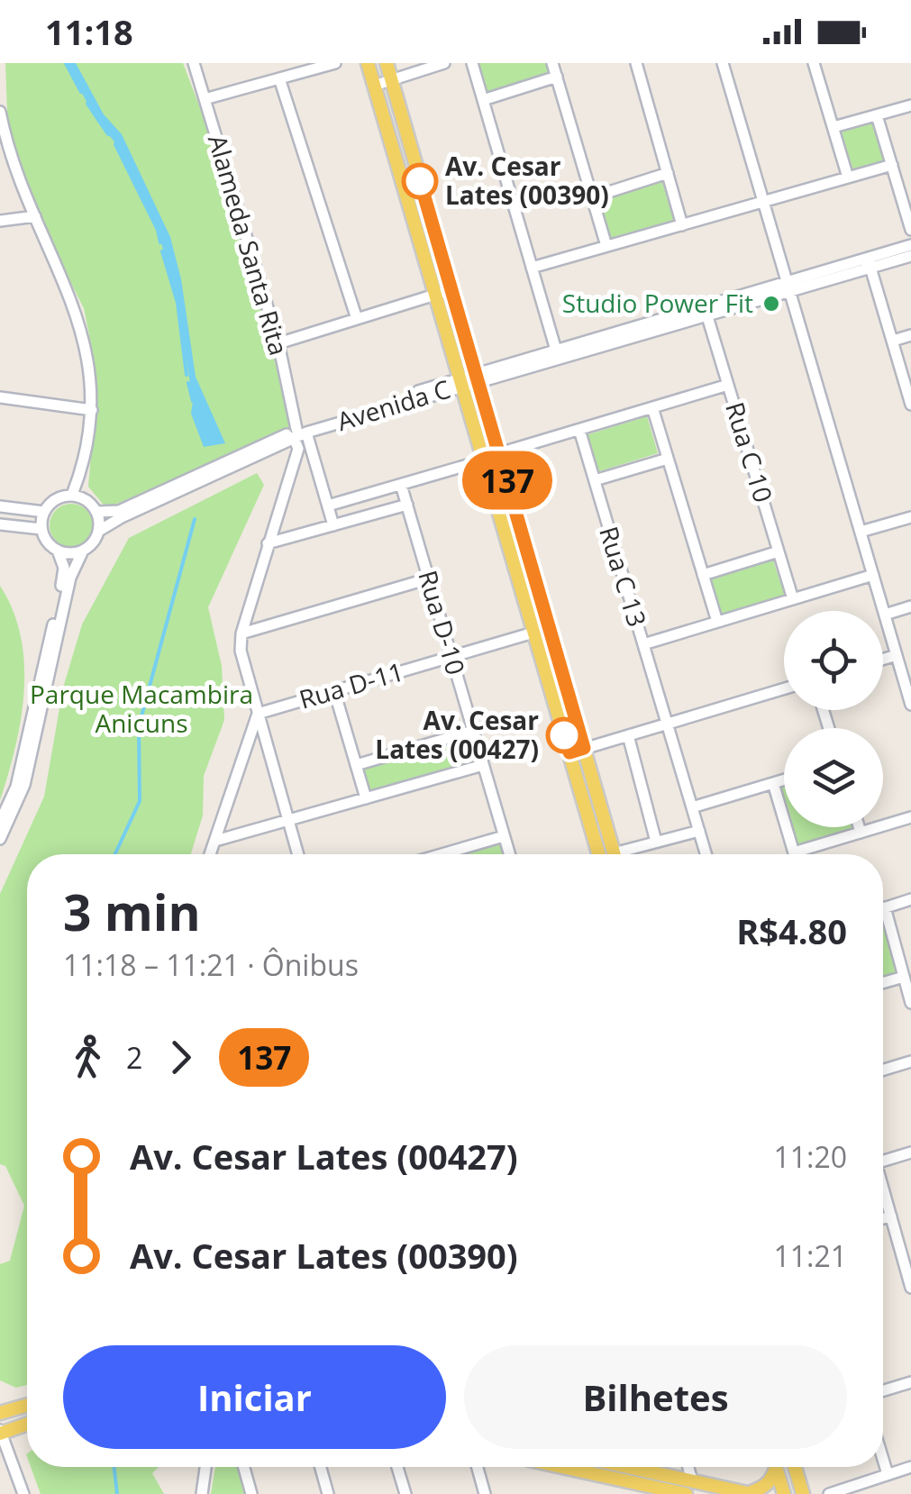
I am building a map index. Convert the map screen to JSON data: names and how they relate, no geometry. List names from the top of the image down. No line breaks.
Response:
{"streets":{"street":["Alameda Santa Rita","Avenida C","Rua C 10","Rua C 13","Rua D-10","Rua D-11"]},"crossings":[["Alameda Santa Rita","Avenida C"],["Alameda Santa Rita","Rua D-11"],["Avenida C","Rua C 10"],["Rua D-10","Rua D-11"]],"parks":["Parque Macambira Anicuns"],"places":["Av. Cesar Lates (00390)","Studio Power Fit","Av. Cesar Lates (00427)"],"lines":["bus line 137"],"page":{"status":"11:18","on_map":"137","heading":["3 min","11:18 – 11:21 · Ônibus","R$4.80"],"legs":["2","137"],"list":[{"name":"Av. Cesar Lates (00427)","value":"11:20"},{"name":"Av. Cesar Lates (00390)","value":"11:21"}],"buttons":["Iniciar","Bilhetes"]}}
